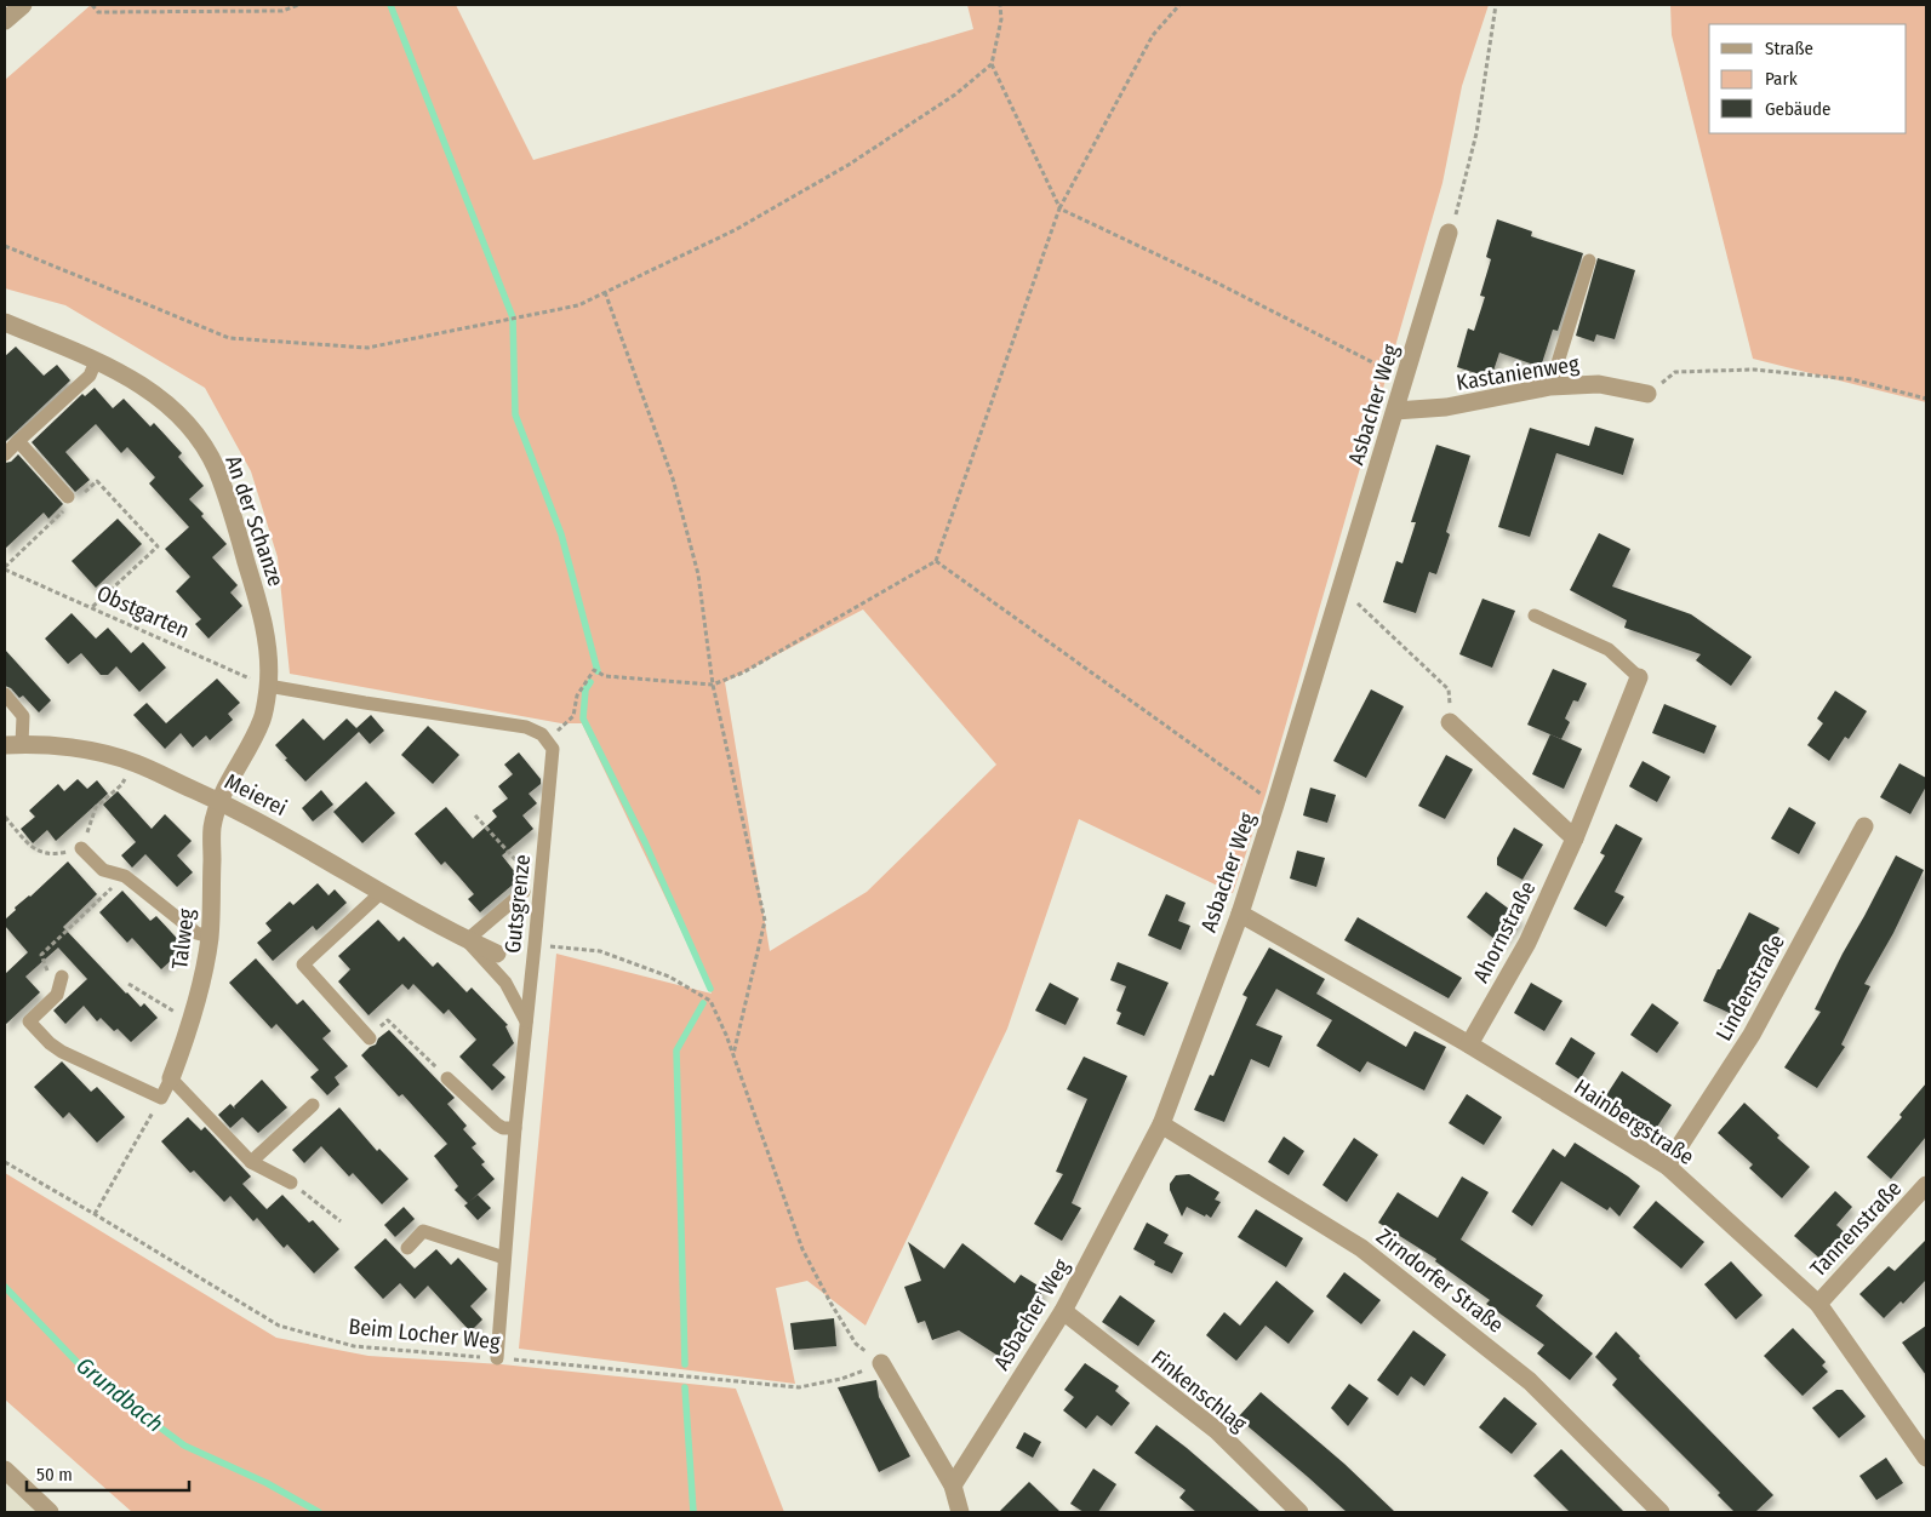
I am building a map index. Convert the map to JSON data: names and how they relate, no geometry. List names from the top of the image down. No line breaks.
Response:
{"streets":{"street":["Kastanienweg","Asbacher Weg","An der Schanze","Meierei","Ahornstraße","Talweg","Lindenstraße","Hainbergstraße","Tannenstraße","Zirndorfer Straße","Finkenschlag"],"lane":["Gutsgrenze"],"path":["Obstgarten","Beim Locher Weg"]},"crossings":[["Kastanienweg","Asbacher Weg"],["Asbacher Weg","Hainbergstraße"],["Asbacher Weg","Zirndorfer Straße"],["Asbacher Weg","Finkenschlag"],["An der Schanze","Obstgarten"],["An der Schanze","Meierei"],["An der Schanze","Talweg"],["Meierei","Gutsgrenze"],["Meierei","Talweg"],["Gutsgrenze","Beim Locher Weg"],["Ahornstraße","Hainbergstraße"],["Lindenstraße","Hainbergstraße"],["Hainbergstraße","Tannenstraße"]],"water":["Grundbach"],"legend":["Straße","Park","Gebäude"],"scale_bar":"50 m"}
